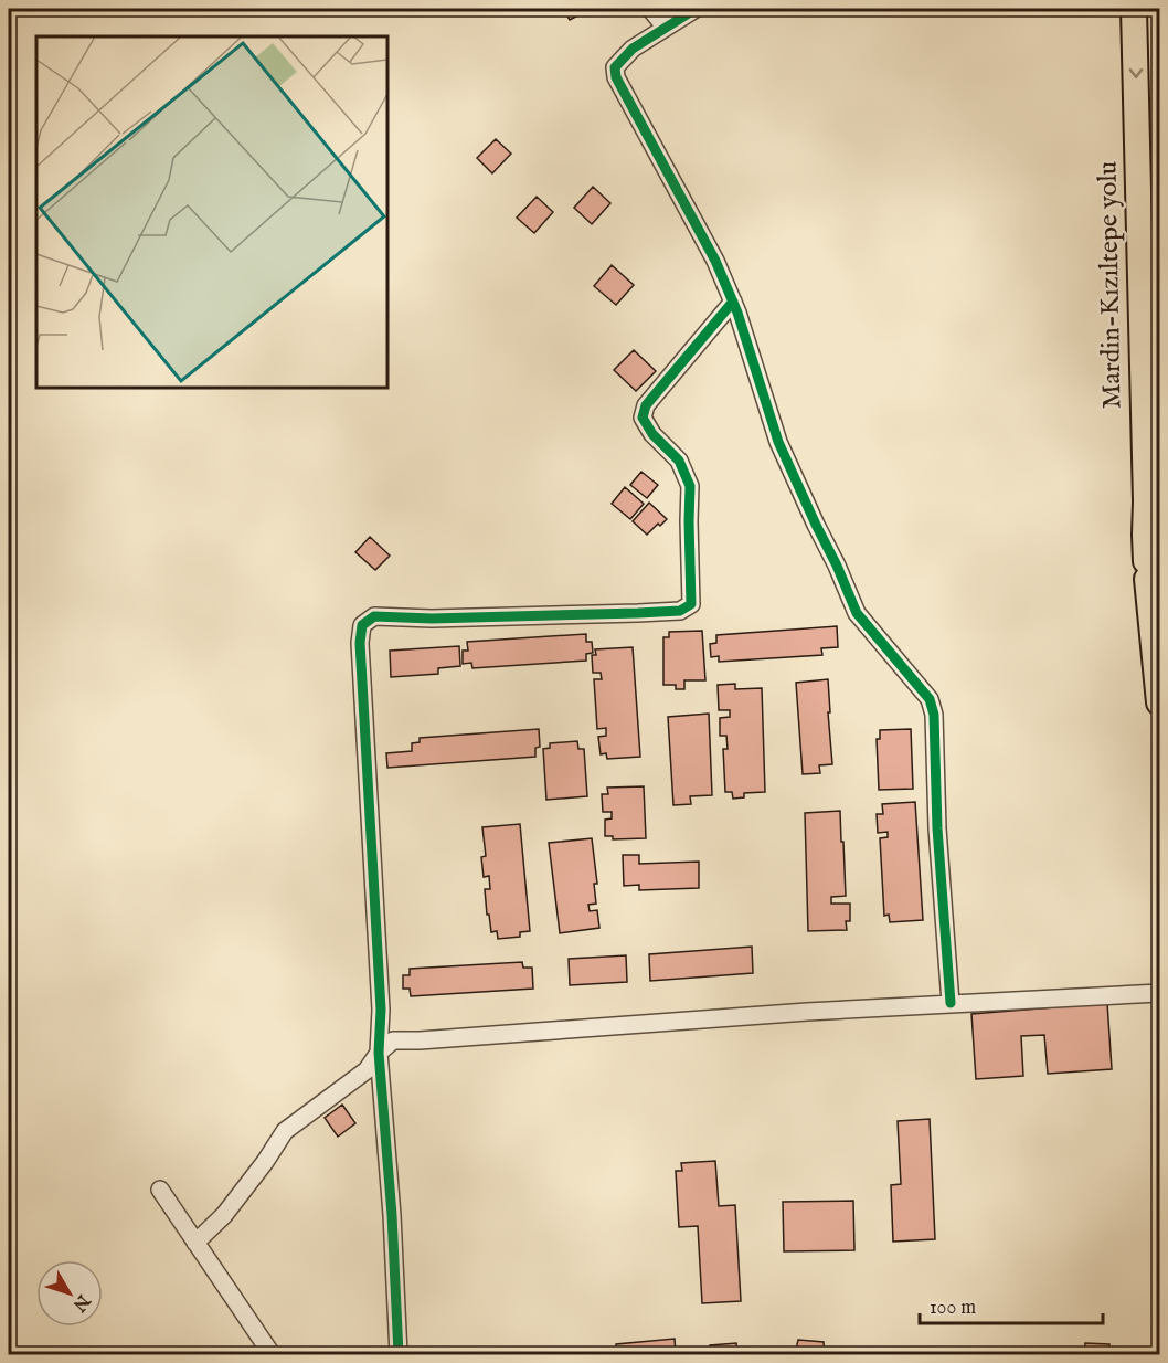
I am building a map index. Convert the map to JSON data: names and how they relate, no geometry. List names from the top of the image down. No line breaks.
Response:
{"streets":{"highway":["Mardin-Kızıltepe yolu"]},"one_way":["Mardin-Kızıltepe yolu"],"scale_bar":"100 m","north":"bottom right"}
